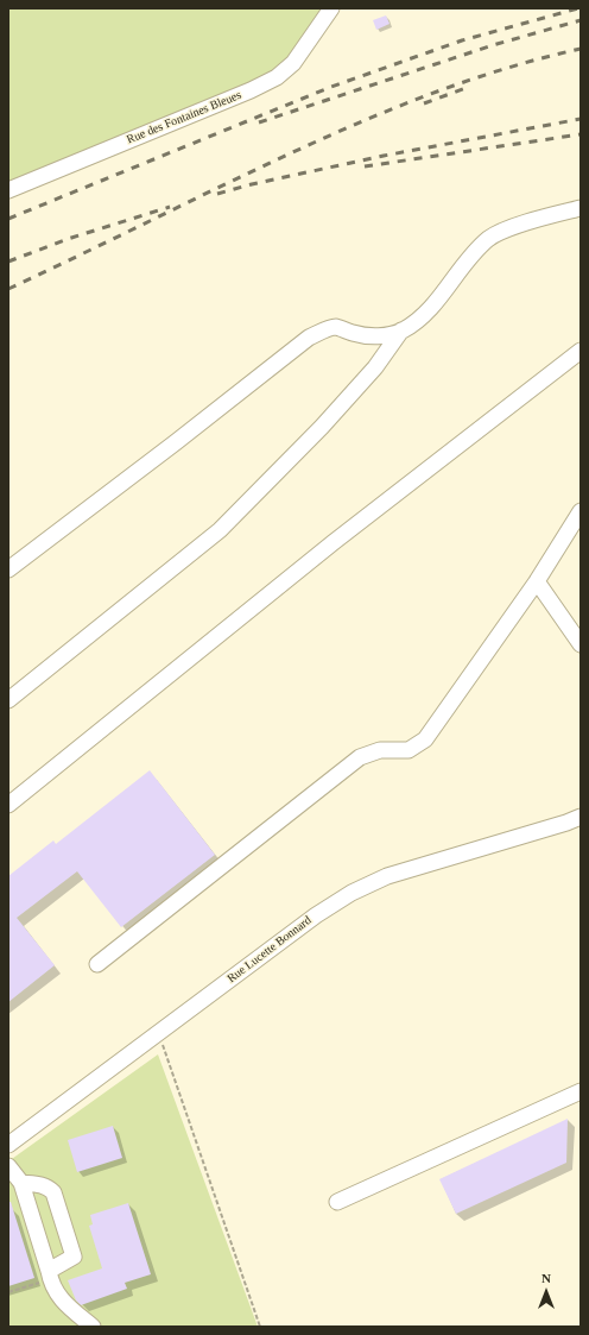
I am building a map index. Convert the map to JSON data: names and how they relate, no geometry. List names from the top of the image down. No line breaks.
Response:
{"streets":{"street":["Rue des Fontaines Bleues","Rue Lucette Bonnard"]},"north":"top"}
